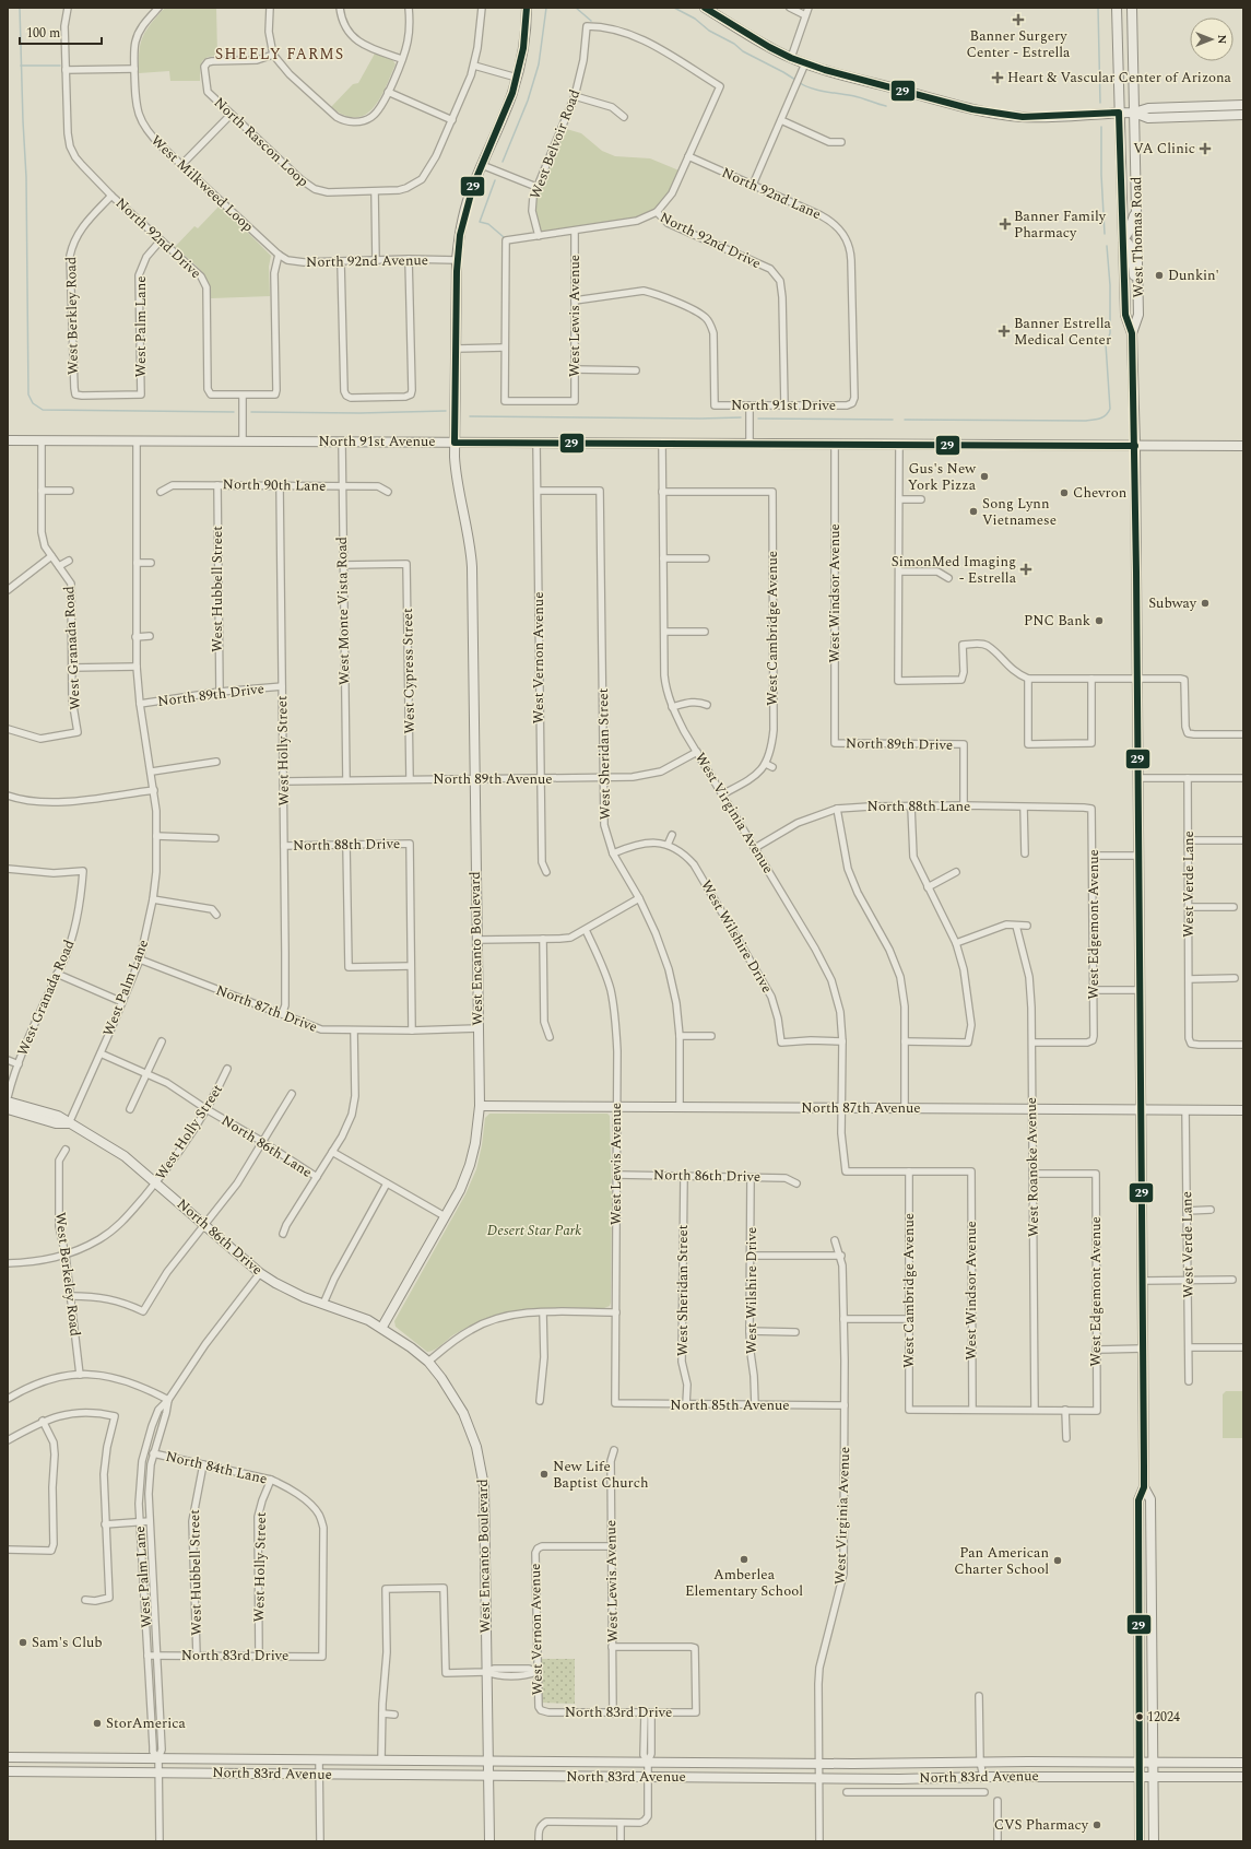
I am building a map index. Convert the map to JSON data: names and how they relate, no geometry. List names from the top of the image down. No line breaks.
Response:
{"streets":{"main road":["West Thomas Road","North 91st Avenue","West Encanto Boulevard","North 87th Avenue","North 86th Drive","North 83rd Avenue"],"street":["North Rascon Loop","West Belvoir Road","West Milkweed Loop","North 92nd Lane","North 92nd Drive","North 92nd Avenue","West Berkley Road","West Lewis Avenue","West Palm Lane","North 91st Drive","North 90th Lane","West Hubbell Street","West Windsor Avenue","West Monte Vista Road","West Cambridge Avenue","West Granada Road","West Vernon Avenue","West Cypress Street","North 89th Drive","West Holly Street","West Sheridan Street","North 89th Avenue","North 88th Lane","West Virginia Avenue","North 88th Drive","West Verde Lane","West Edgemont Avenue","West Wilshire Drive","North 87th Drive","North 86th Lane","West Roanoke Avenue","West Berkeley Road","North 85th Avenue","North 84th Lane","North 83rd Drive"]},"crossings":[["West Belvoir Road","North 92nd Lane"],["West Belvoir Road","North 92nd Drive"],["West Milkweed Loop","North 92nd Avenue"],["North 92nd Lane","North 91st Drive"],["West Thomas Road","North 91st Avenue"],["West Thomas Road","North 87th Avenue"],["West Thomas Road","North 83rd Avenue"],["North 92nd Drive","West Berkley Road"],["North 92nd Drive","West Lewis Avenue"],["North 92nd Drive","West Palm Lane"],["North 92nd Drive","North 91st Drive"],["North 92nd Avenue","West Encanto Boulevard"],["West Berkley Road","West Palm Lane"],["West Lewis Avenue","North 91st Drive"],["West Lewis Avenue","West Vernon Avenue"],["West Lewis Avenue","North 87th Avenue"],["West Lewis Avenue","North 86th Drive"],["West Lewis Avenue","North 85th Avenue"],["West Lewis Avenue","North 83rd Drive"],["West Palm Lane","North 91st Avenue"],["West Palm Lane","North 89th Drive"],["West Palm Lane","North 87th Drive"],["West Palm Lane","North 86th Lane"],["West Palm Lane","North 86th Drive"],["West Palm Lane","North 84th Lane"],["West Palm Lane","North 83rd Drive"],["West Palm Lane","North 83rd Avenue"],["North 91st Avenue","West Windsor Avenue"],["North 91st Avenue","West Monte Vista Road"],["North 91st Avenue","West Granada Road"],["North 91st Avenue","West Vernon Avenue"],["North 91st Avenue","West Virginia Avenue"],["North 91st Avenue","West Encanto Boulevard"],["North 90th Lane","West Hubbell Street"],["North 90th Lane","West Monte Vista Road"],["North 90th Lane","West Holly Street"],["West Hubbell Street","North 89th Drive"],["West Hubbell Street","North 84th Lane"],["West Hubbell Street","North 83rd Drive"],["West Windsor Avenue","West Cambridge Avenue"],["West Windsor Avenue","North 89th Drive"],["West Windsor Avenue","West Virginia Avenue"],["West Monte Vista Road","West Cypress Street"],["West Monte Vista Road","North 89th Avenue"],["West Cambridge Avenue","West Virginia Avenue"],["West Vernon Avenue","West Sheridan Street"],["West Vernon Avenue","North 89th Avenue"],["West Vernon Avenue","North 83rd Drive"],["West Cypress Street","North 89th Avenue"],["North 89th Drive","West Holly Street"],["North 89th Drive","North 88th Lane"],["West Holly Street","North 89th Avenue"],["West Holly Street","North 88th Drive"],["West Holly Street","North 87th Drive"],["West Holly Street","North 86th Lane"],["West Holly Street","North 86th Drive"],["West Holly Street","West Berkeley Road"],["West Holly Street","North 84th Lane"],["West Holly Street","North 83rd Drive"],["West Sheridan Street","North 89th Avenue"],["West Sheridan Street","North 87th Avenue"],["West Sheridan Street","North 86th Drive"],["West Sheridan Street","North 85th Avenue"],["North 89th Avenue","West Virginia Avenue"],["North 89th Avenue","West Encanto Boulevard"],["North 88th Lane","West Virginia Avenue"],["North 88th Lane","West Edgemont Avenue"],["West Virginia Avenue","West Wilshire Drive"],["West Virginia Avenue","North 87th Avenue"],["West Virginia Avenue","North 85th Avenue"],["West Virginia Avenue","North 83rd Avenue"],["West Verde Lane","North 87th Avenue"],["West Edgemont Avenue","West Roanoke Avenue"],["West Wilshire Drive","North 86th Drive"],["West Wilshire Drive","North 85th Avenue"],["West Encanto Boulevard","North 87th Drive"],["West Encanto Boulevard","North 87th Avenue"],["West Encanto Boulevard","North 86th Drive"],["West Encanto Boulevard","North 83rd Avenue"],["North 87th Avenue","West Roanoke Avenue"],["North 84th Lane","North 83rd Drive"]],"districts":["SHEELY FARMS"],"parks":["Desert Star Park"],"places":{"health":["Banner Surgery Center - Estrella","Heart & Vascular Center of Arizona","VA Clinic","Banner Family Pharmacy","Banner Estrella Medical Center","SimonMed Imaging - Estrella"],"other":["Dunkin'","Gus's New York Pizza","Chevron","Song Lynn Vietnamese","Subway","PNC Bank","New Life Baptist Church","Amberlea Elementary School","Pan American Charter School","Sam's Club","12024","StorAmerica","CVS Pharmacy"]},"lines":["transit line 29"],"scale_bar":"100 m","north":"right"}
